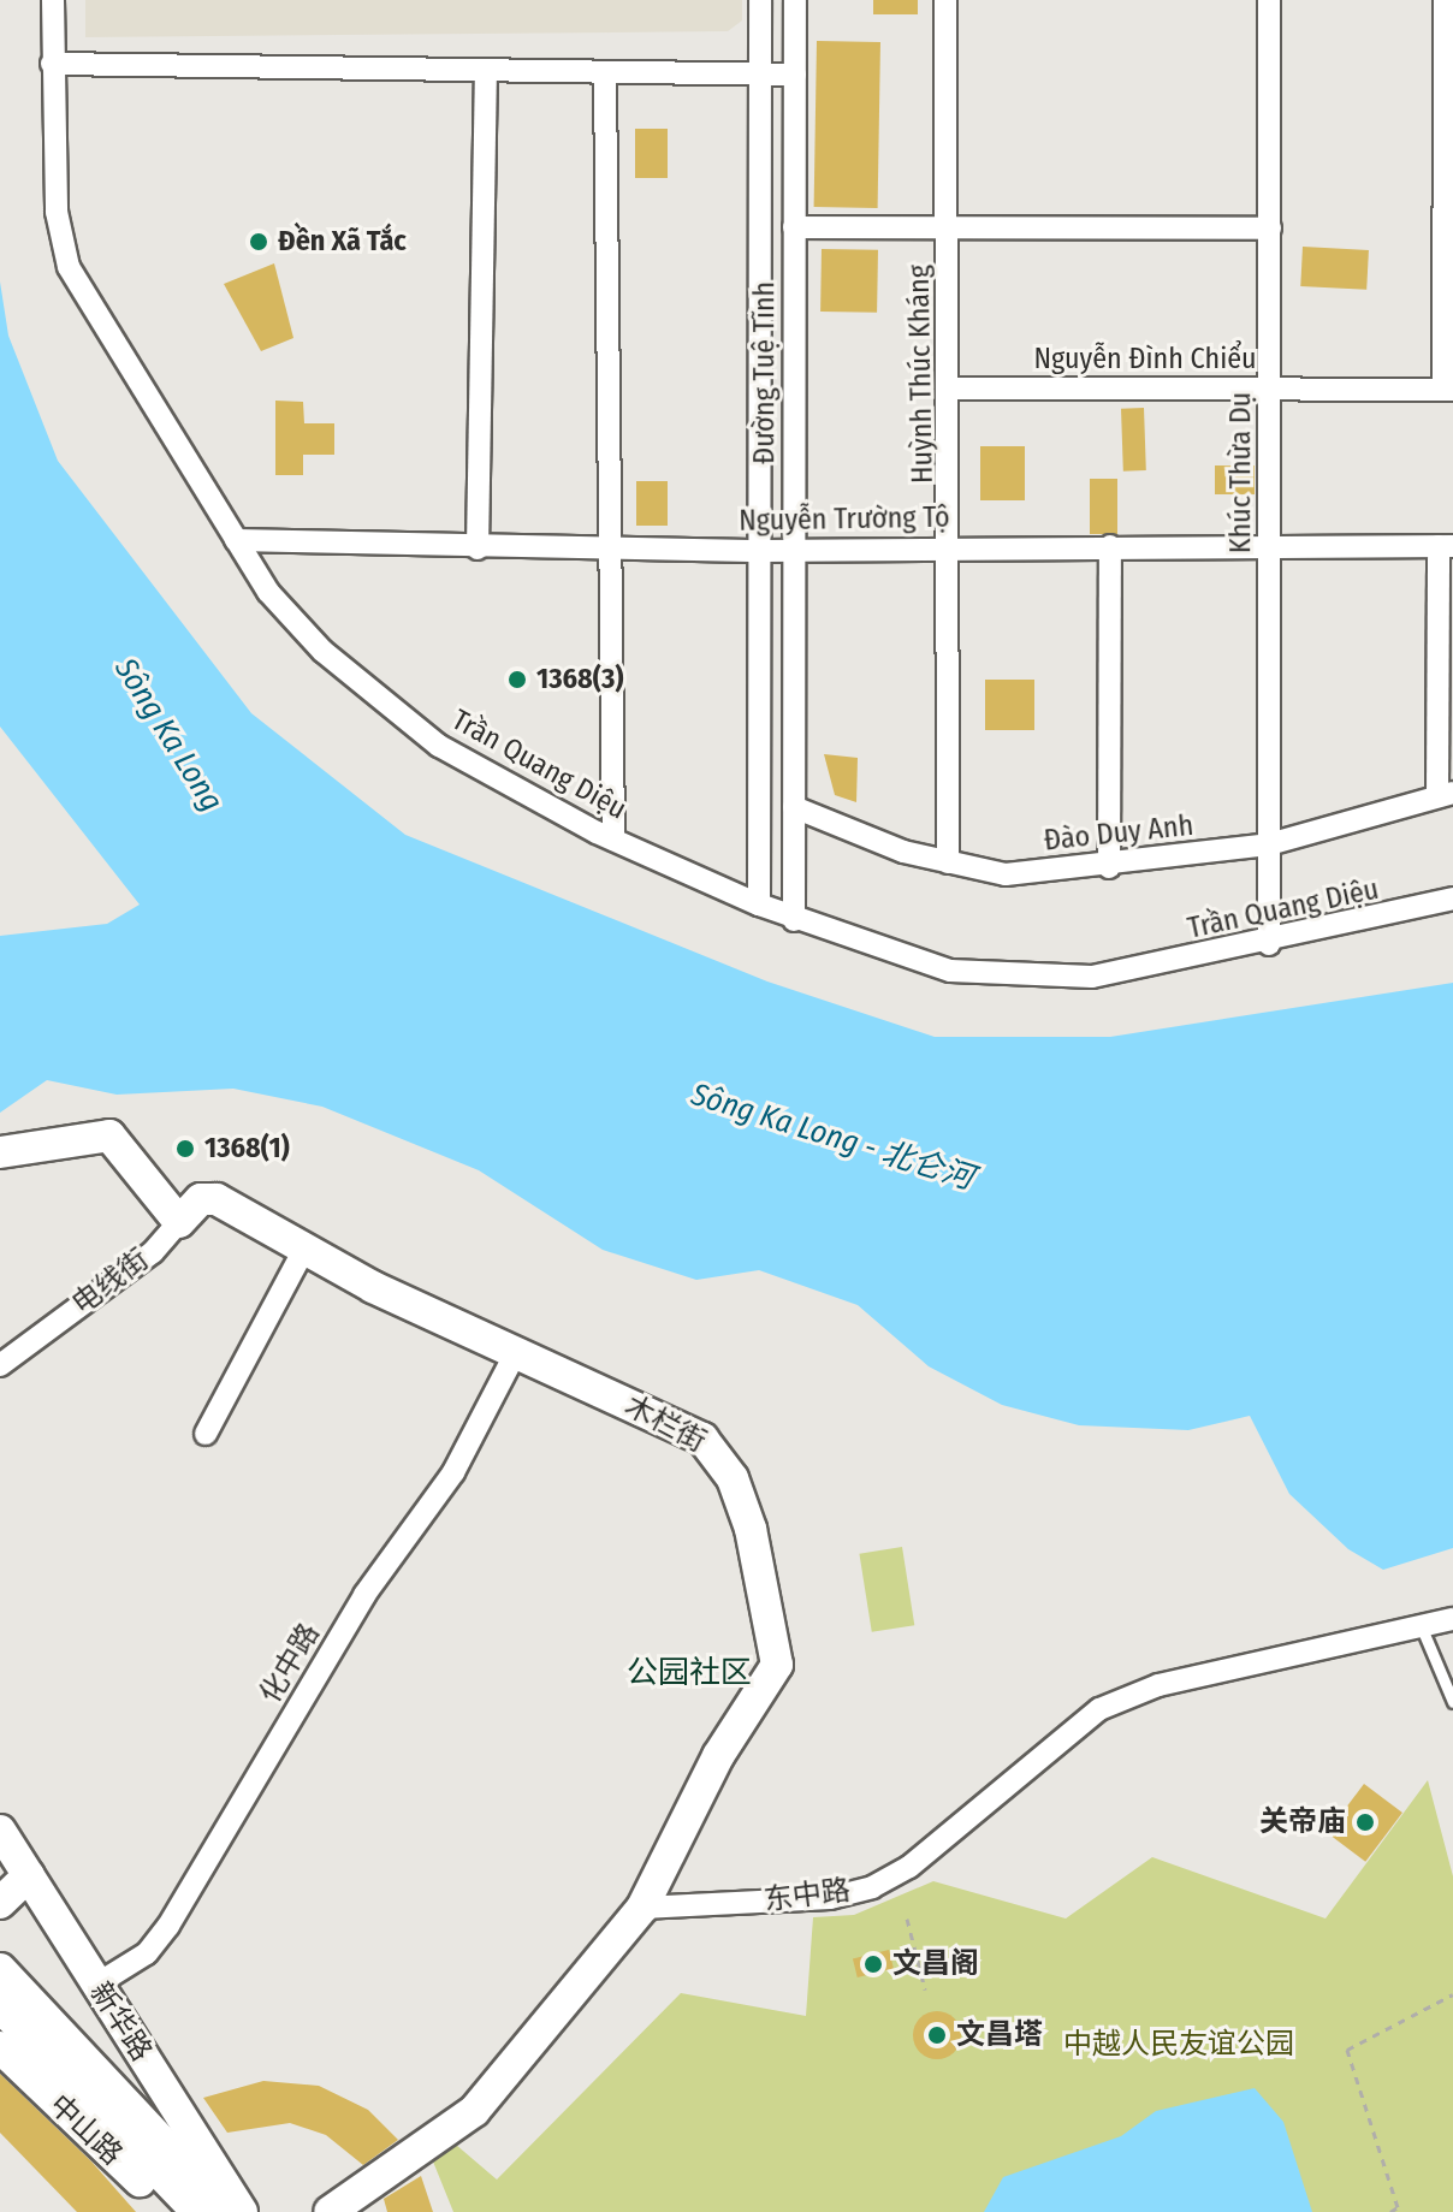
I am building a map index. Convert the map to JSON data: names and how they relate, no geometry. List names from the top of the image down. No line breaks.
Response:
{"streets":{"street":["Nguyễn Đình Chiểu","Đường Tuệ Tĩnh","Huỳnh Thúc Kháng","Khúc Thừa Dụ","Nguyễn Trường Tộ","Trần Quang Diệu","Đào Duy Anh","电线街","木栏街","化中路","东中路","新华路","中山路"]},"crossings":[["Nguyễn Đình Chiểu","Huỳnh Thúc Kháng"],["Nguyễn Đình Chiểu","Khúc Thừa Dụ"],["Đường Tuệ Tĩnh","Nguyễn Trường Tộ"],["Đường Tuệ Tĩnh","Trần Quang Diệu"],["Đường Tuệ Tĩnh","Đào Duy Anh"],["Huỳnh Thúc Kháng","Nguyễn Trường Tộ"],["Huỳnh Thúc Kháng","Đào Duy Anh"],["Khúc Thừa Dụ","Nguyễn Trường Tộ"],["Khúc Thừa Dụ","Trần Quang Diệu"],["Khúc Thừa Dụ","Đào Duy Anh"],["Nguyễn Trường Tộ","Trần Quang Diệu"],["电线街","木栏街"],["木栏街","化中路"],["木栏街","东中路"],["化中路","新华路"]],"districts":["公园社区"],"water":["Sông Ka Long","Sông Ka Long - 北仑河"],"parks":["中越人民友谊公园"],"places":["Đền Xã Tắc","1368(3)","1368(1)","关帝庙","文昌阁","文昌塔"]}
